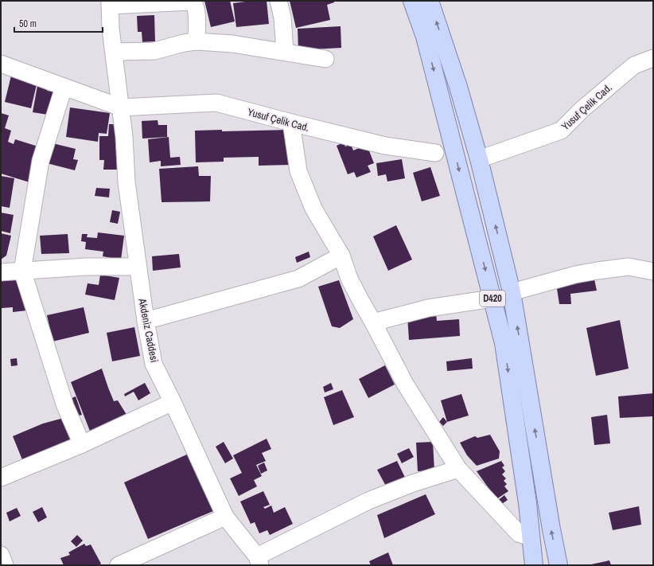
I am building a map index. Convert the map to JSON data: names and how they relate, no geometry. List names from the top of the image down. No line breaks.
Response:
{"streets":{"main road":["D420"],"street":["Yusuf Çelik Cad.","Akdeniz Caddesi"]},"crossings":[["Yusuf Çelik Cad.","D420"],["Yusuf Çelik Cad.","Akdeniz Caddesi"]],"scale_bar":"50 m"}
